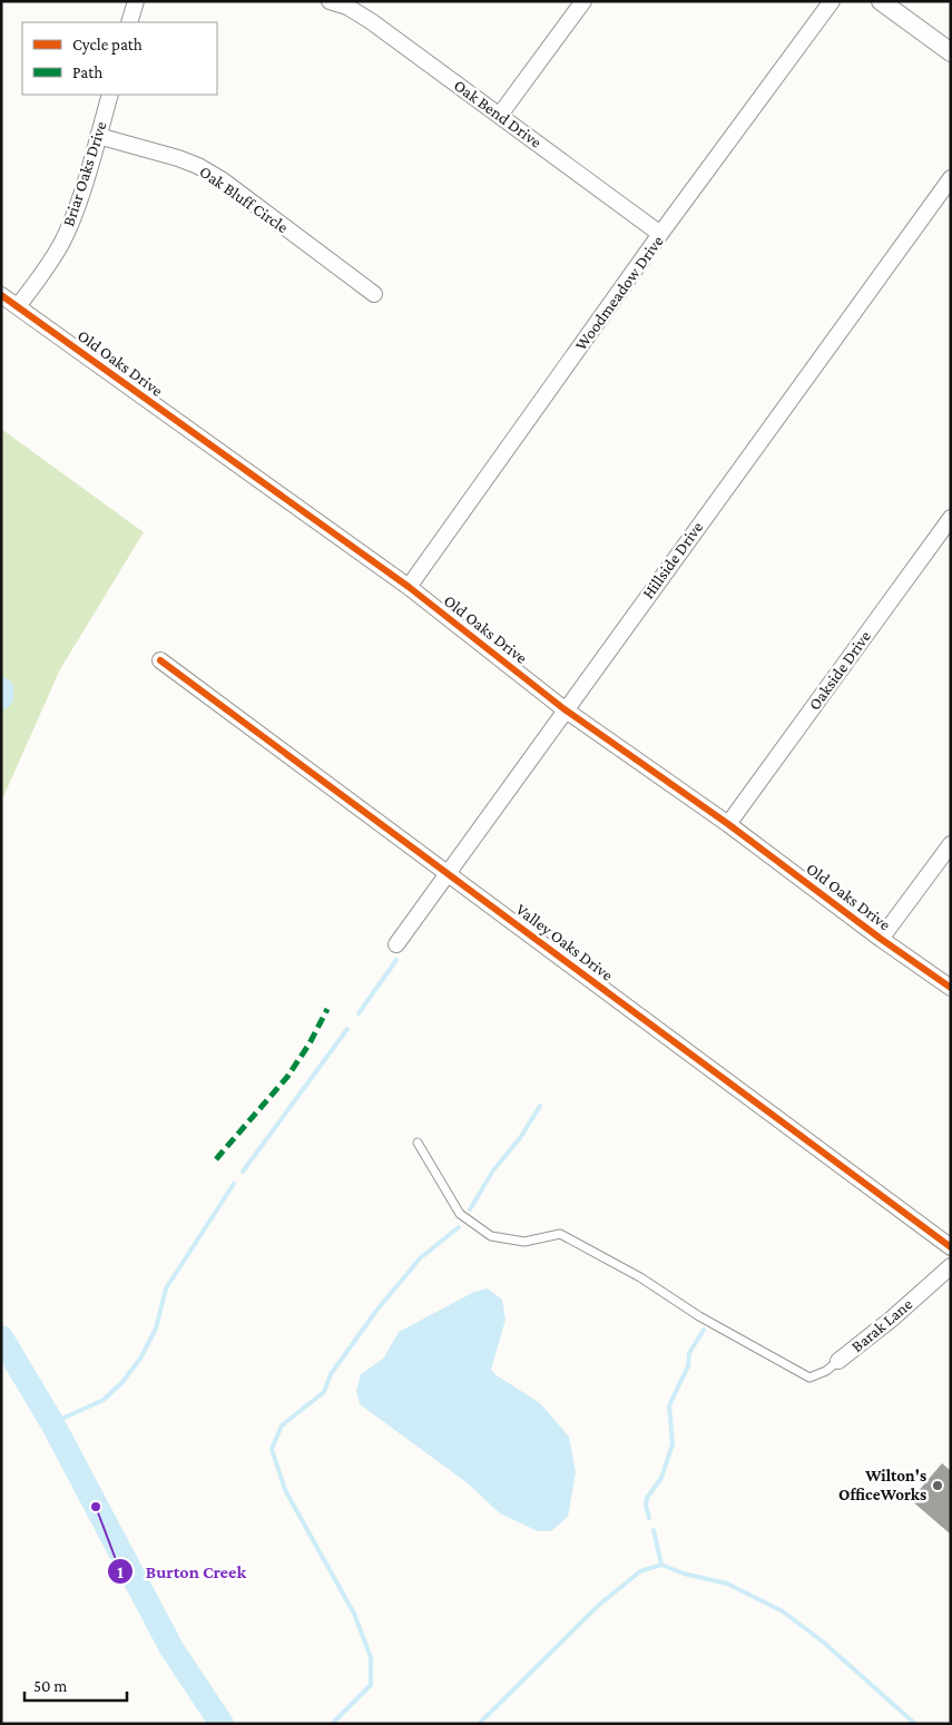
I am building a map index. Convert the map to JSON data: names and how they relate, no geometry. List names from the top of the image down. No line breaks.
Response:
{"streets":{"street":["Oak Bend Drive","Briar Oaks Drive","Oak Bluff Circle","Woodmeadow Drive","Old Oaks Drive","Hillside Drive","Oakside Drive","Valley Oaks Drive","Barak Lane"]},"crossings":[["Oak Bend Drive","Woodmeadow Drive"],["Briar Oaks Drive","Oak Bluff Circle"],["Briar Oaks Drive","Old Oaks Drive"],["Woodmeadow Drive","Old Oaks Drive"],["Old Oaks Drive","Hillside Drive"],["Old Oaks Drive","Oakside Drive"],["Hillside Drive","Valley Oaks Drive"]],"places":["Wilton's OfficeWorks","Burton Creek"],"legend":["Cycle path","Path"],"scale_bar":"50 m"}
